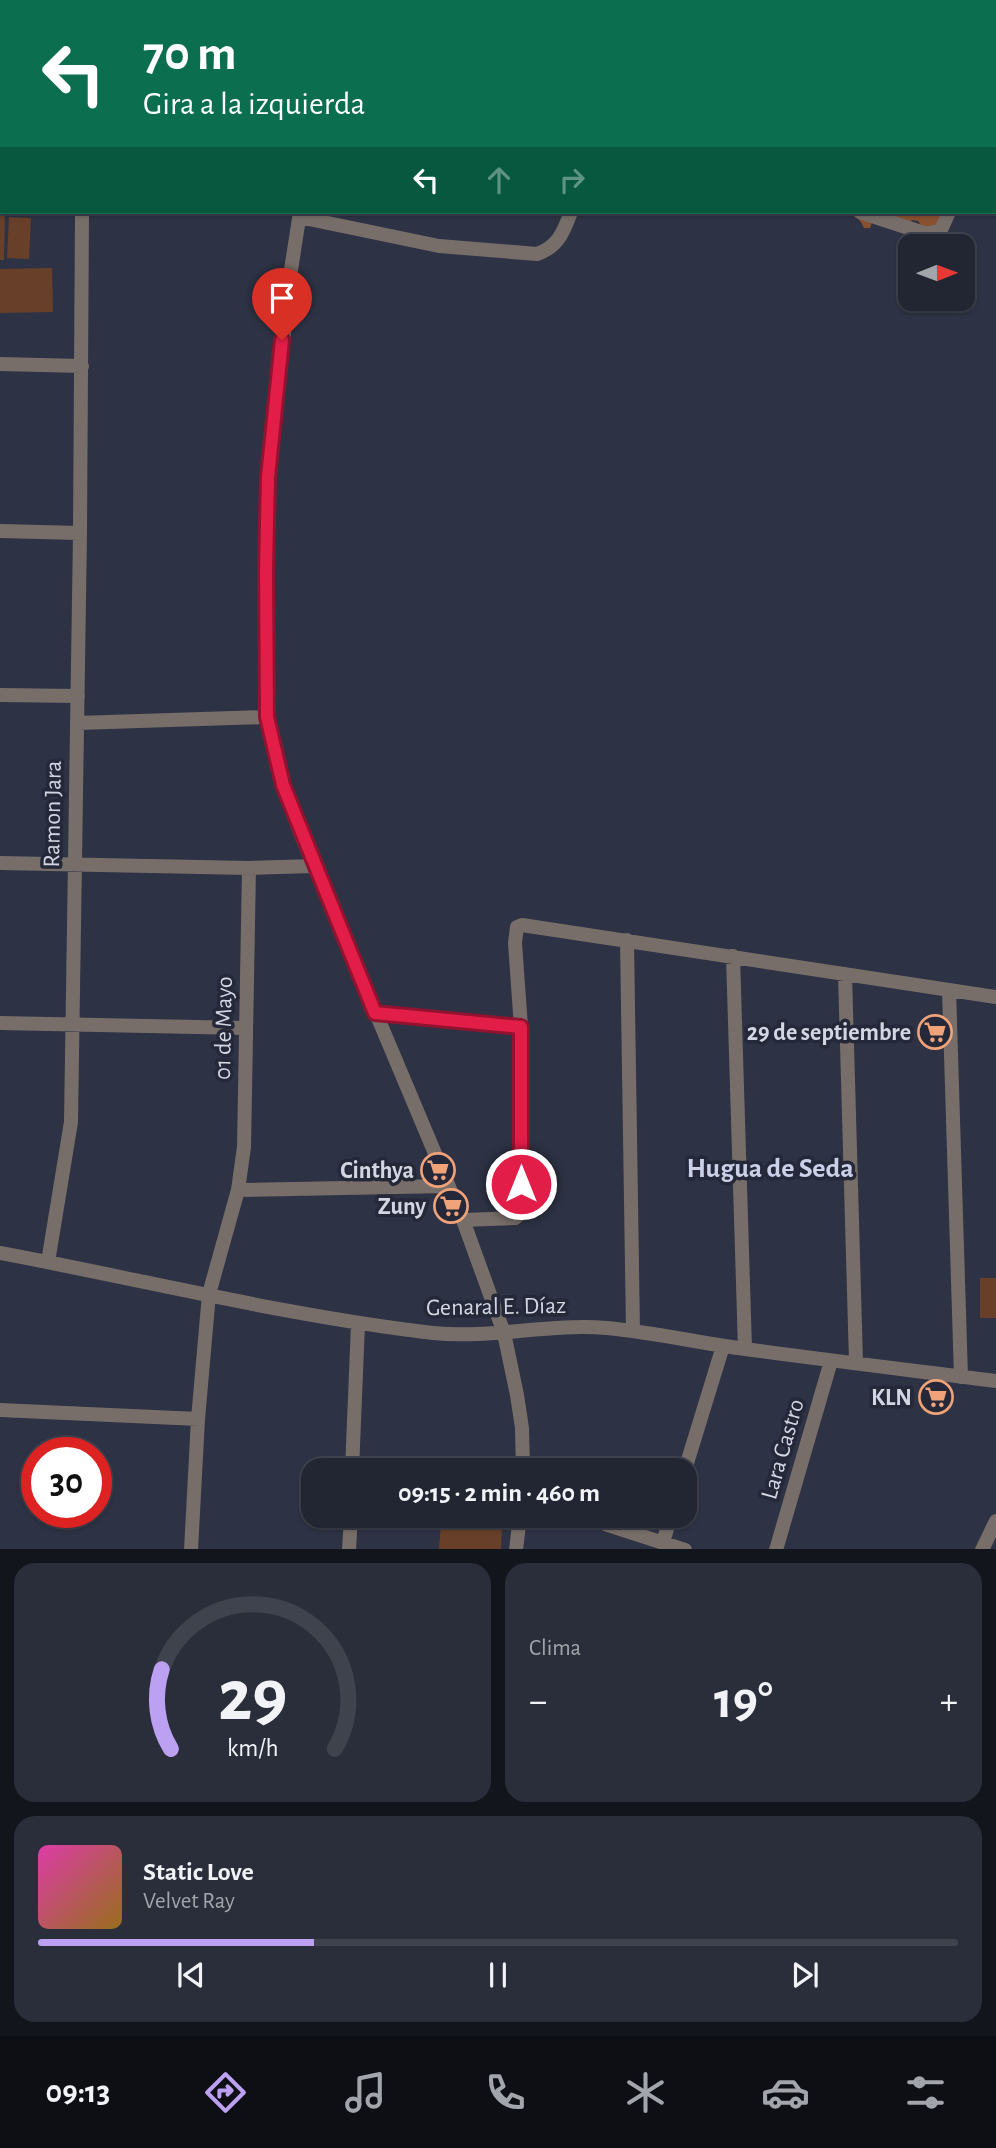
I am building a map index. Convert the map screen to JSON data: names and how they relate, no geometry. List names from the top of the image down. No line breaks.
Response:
{"streets":{"street":["Ramon Jara","01 de Mayo","Genaral E. Díaz","Lara Castro"]},"crossings":[["Ramon Jara","Genaral E. Díaz"],["01 de Mayo","Genaral E. Díaz"],["Genaral E. Díaz","Lara Castro"]],"districts":["Hugua de Seda"],"places":{"supermarket":["29 de septiembre","Cinthya","Zuny","KLN"]},"north":"right","page":{"turn":["70 m","Gira a la izquierda"],"limit":"30","trip":"09:15 · 2 min · 460 m","tile":"Clima","heat":["−","19°","+"],"song":["Static Love","Velvet Ray"],"tabs":"09:13","gauge":["29","km/h"]}}
